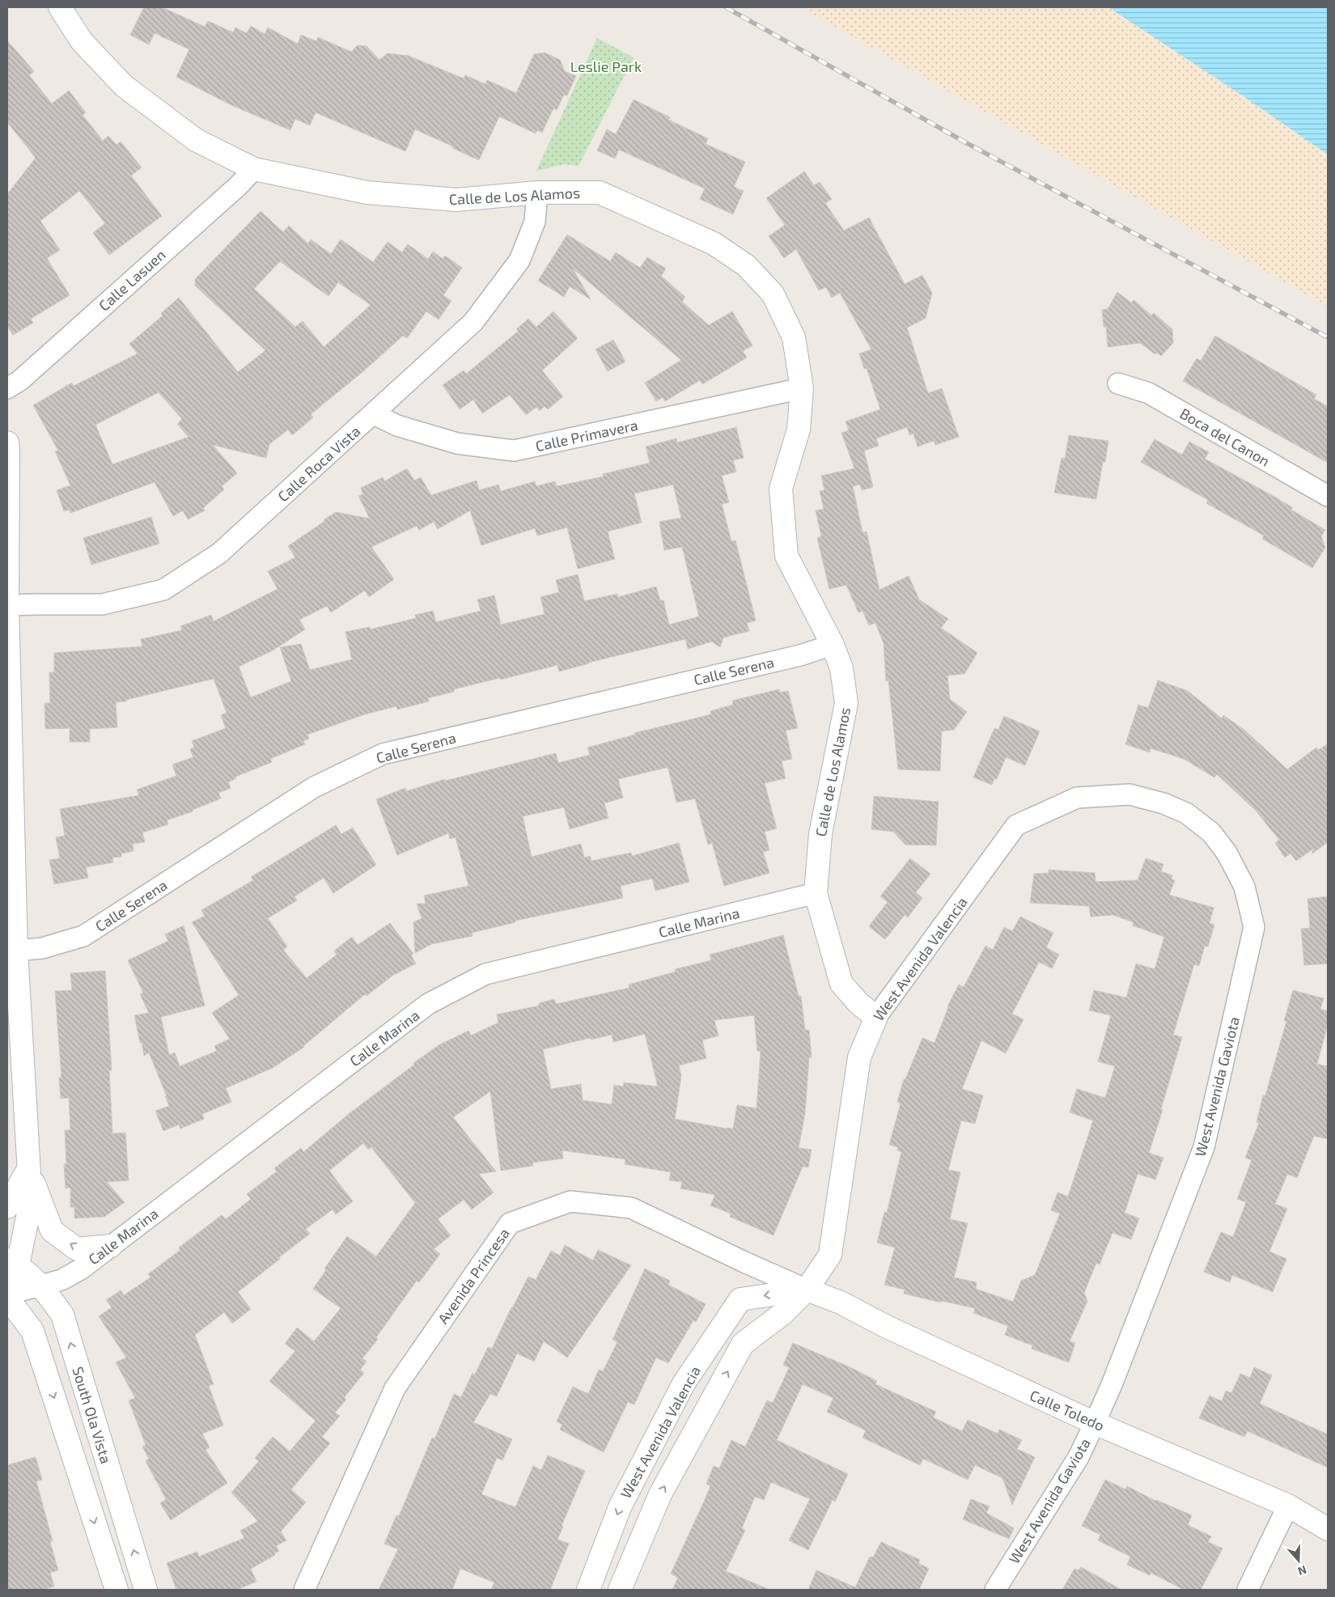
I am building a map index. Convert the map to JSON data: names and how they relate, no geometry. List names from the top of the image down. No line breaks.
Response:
{"streets":{"street":["Calle de Los Alamos","Calle Lasuen","Calle Primavera","Boca del Canon","Calle Roca Vista","Calle Serena","Calle Marina","West Avenida Valencia","West Avenida Gaviota","Avenida Princesa","Calle Toledo","South Ola Vista"]},"crossings":[["Calle de Los Alamos","Calle Lasuen"],["Calle de Los Alamos","Calle Primavera"],["Calle de Los Alamos","Calle Roca Vista"],["Calle de Los Alamos","Calle Serena"],["Calle de Los Alamos","Calle Marina"],["Calle de Los Alamos","West Avenida Valencia"],["Calle Primavera","Calle Roca Vista"],["Calle Marina","South Ola Vista"],["West Avenida Valencia","West Avenida Gaviota"],["West Avenida Valencia","Avenida Princesa"],["West Avenida Valencia","Calle Toledo"],["West Avenida Gaviota","Calle Toledo"],["Avenida Princesa","Calle Toledo"]],"parks":["Leslie Park"],"north":"bottom"}
